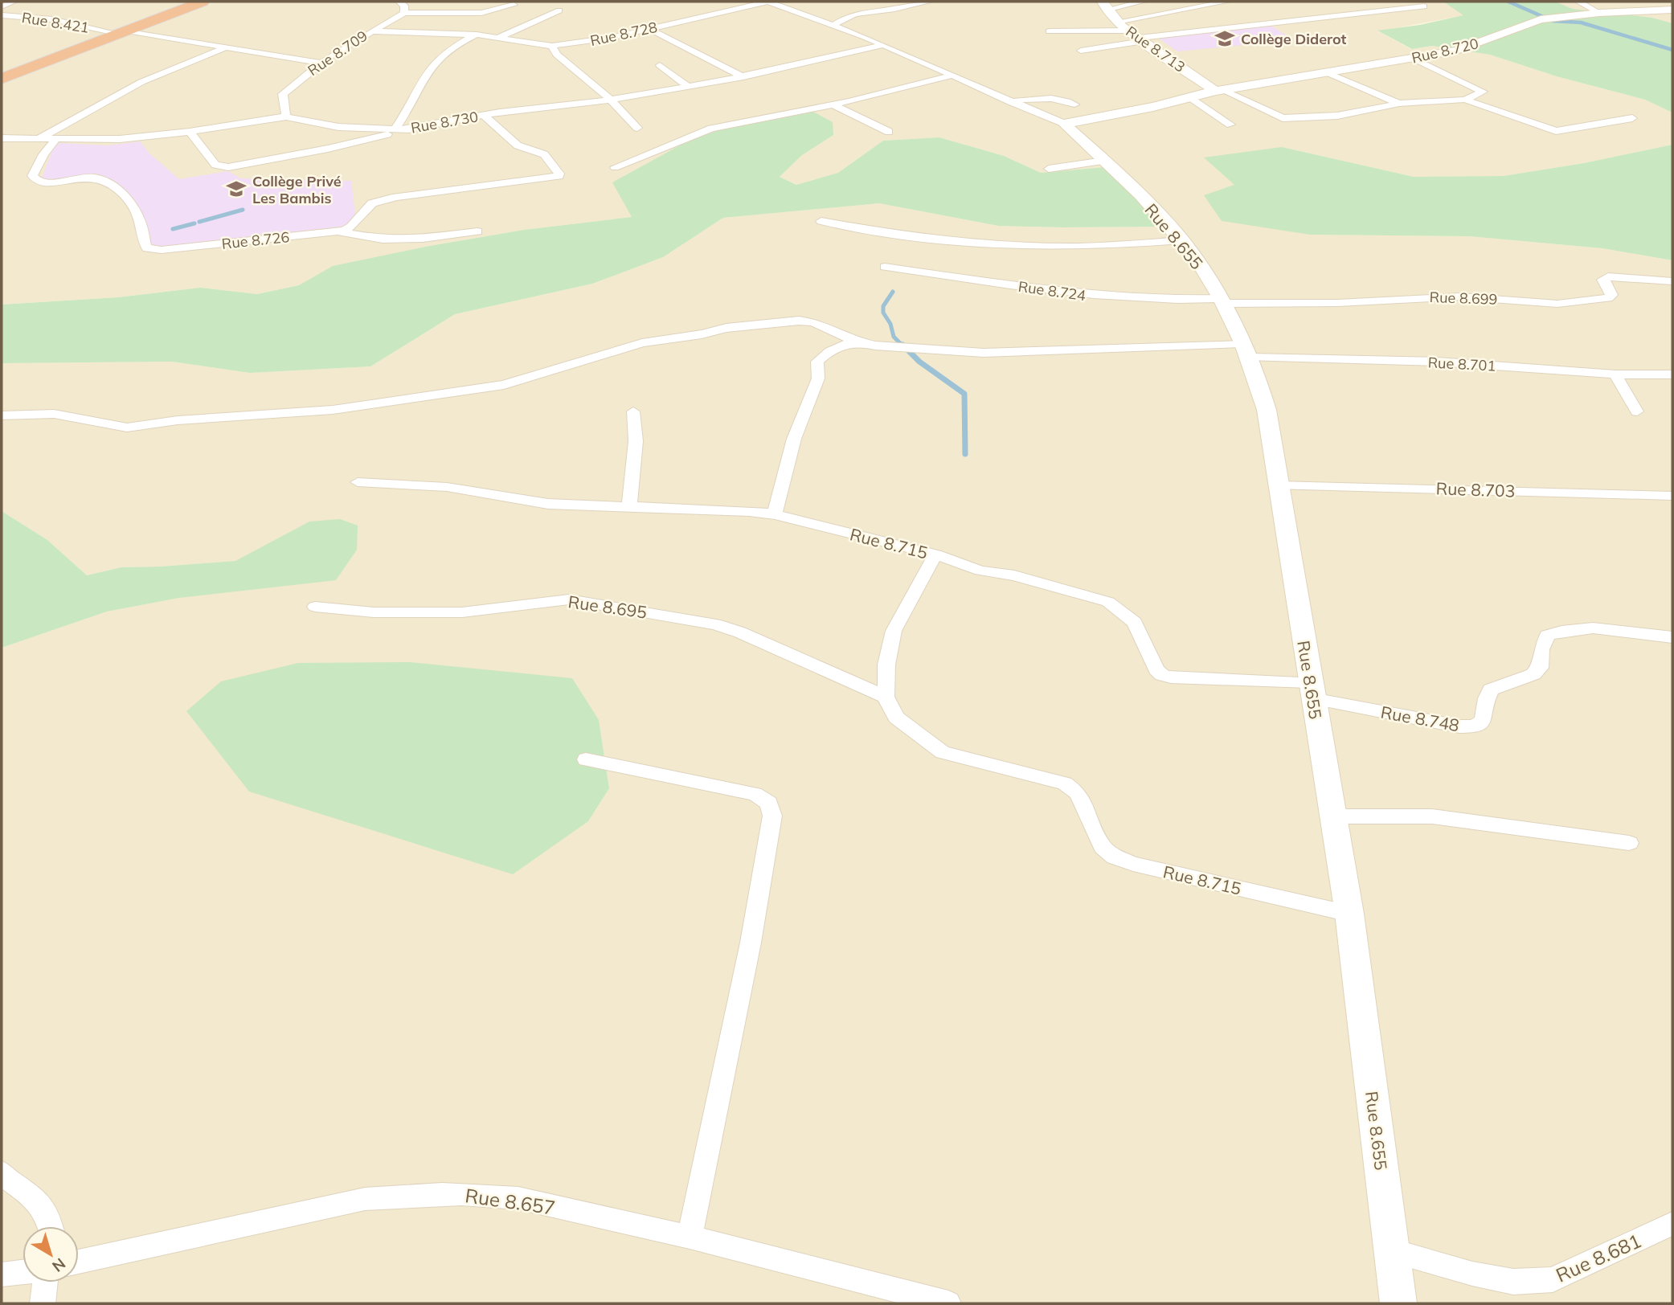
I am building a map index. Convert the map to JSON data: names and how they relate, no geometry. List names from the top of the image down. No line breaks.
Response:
{"streets":{"street":["Rue 8.421","Rue 8.728","Rue 8.713","Rue 8.720","Rue 8.709","Rue 8.730","Rue 8.655","Rue 8.726","Rue 8.724","Rue 8.699","Rue 8.701","Rue 8.703","Rue 8.715","Rue 8.695","Rue 8.748","Rue 8.657","Rue 8.681"]},"crossings":[["Rue 8.728","Rue 8.709"],["Rue 8.728","Rue 8.655"],["Rue 8.713","Rue 8.720"],["Rue 8.709","Rue 8.730"],["Rue 8.730","Rue 8.655"],["Rue 8.730","Rue 8.726"],["Rue 8.655","Rue 8.724"],["Rue 8.655","Rue 8.699"],["Rue 8.655","Rue 8.701"],["Rue 8.655","Rue 8.703"],["Rue 8.655","Rue 8.715"],["Rue 8.655","Rue 8.748"],["Rue 8.655","Rue 8.681"],["Rue 8.724","Rue 8.699"],["Rue 8.715","Rue 8.695"]],"places":{"school or university":["Collège Diderot","Collège Privé Les Bambis"]},"north":"bottom right"}
